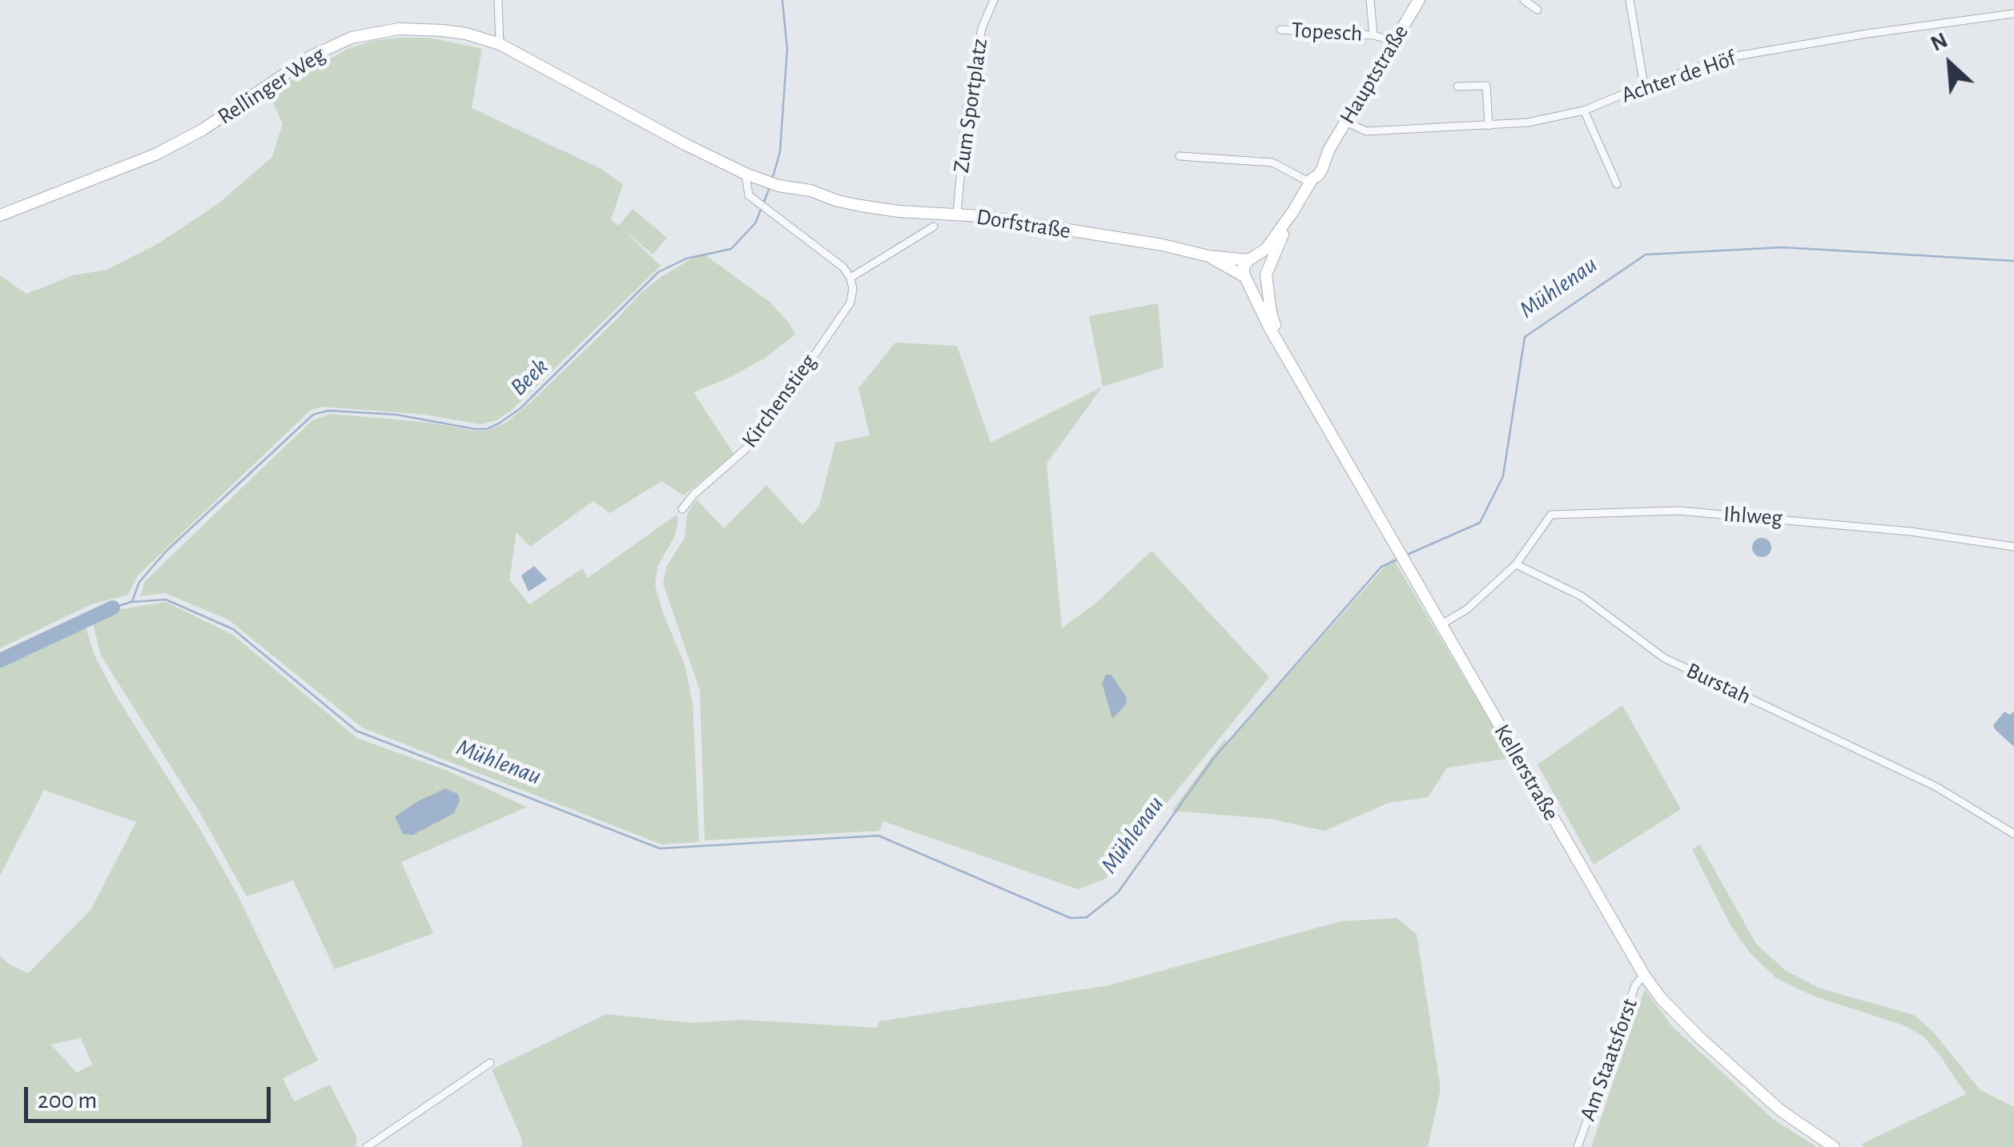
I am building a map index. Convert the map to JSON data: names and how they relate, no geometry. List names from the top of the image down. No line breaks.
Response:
{"streets":{"main road":["Hauptstraße","Rellinger Weg","Dorfstraße","Kellerstraße"],"street":["Topesch","Achter de Höf","Zum Sportplatz","Kirchenstieg","Ihlweg","Burstah","Am Staatsforst"]},"crossings":[["Topesch","Hauptstraße"],["Hauptstraße","Achter de Höf"],["Hauptstraße","Dorfstraße"],["Hauptstraße","Kellerstraße"],["Rellinger Weg","Dorfstraße"],["Zum Sportplatz","Dorfstraße"],["Dorfstraße","Kellerstraße"],["Ihlweg","Burstah"],["Kellerstraße","Am Staatsforst"]],"water":["Mühlenau","Beek"],"scale_bar":"200 m","north":"top left"}
